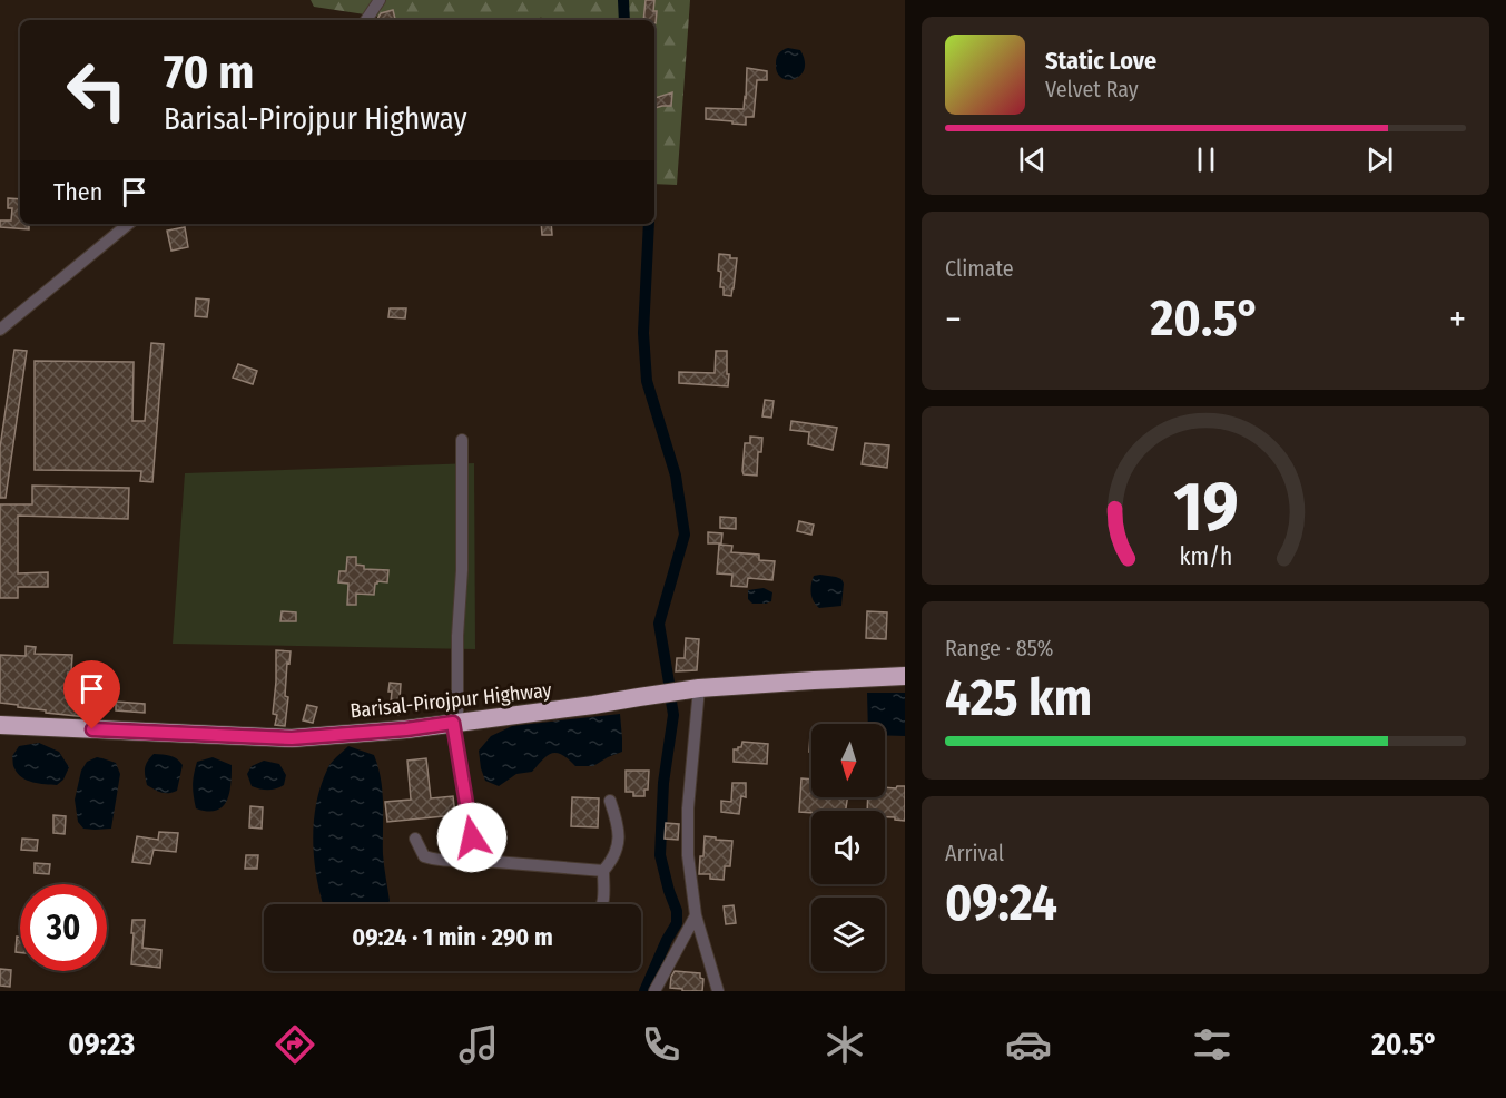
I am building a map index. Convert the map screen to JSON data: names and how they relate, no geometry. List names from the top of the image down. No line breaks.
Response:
{"streets":{"highway":["Barisal-Pirojpur Highway"]},"north":"bottom","page":{"turn":["70 m","Barisal-Pirojpur Highway"],"song":["Static Love","Velvet Ray"],"then":"Then","tile":["Climate",["Range · 85%","425 km"],["Arrival","09:24"]],"heat":["−","20.5°","+"],"limit":"30","trip":"09:24 · 1 min · 290 m","tabs":["09:23","20.5°"],"gauge":["19","km/h"]}}
